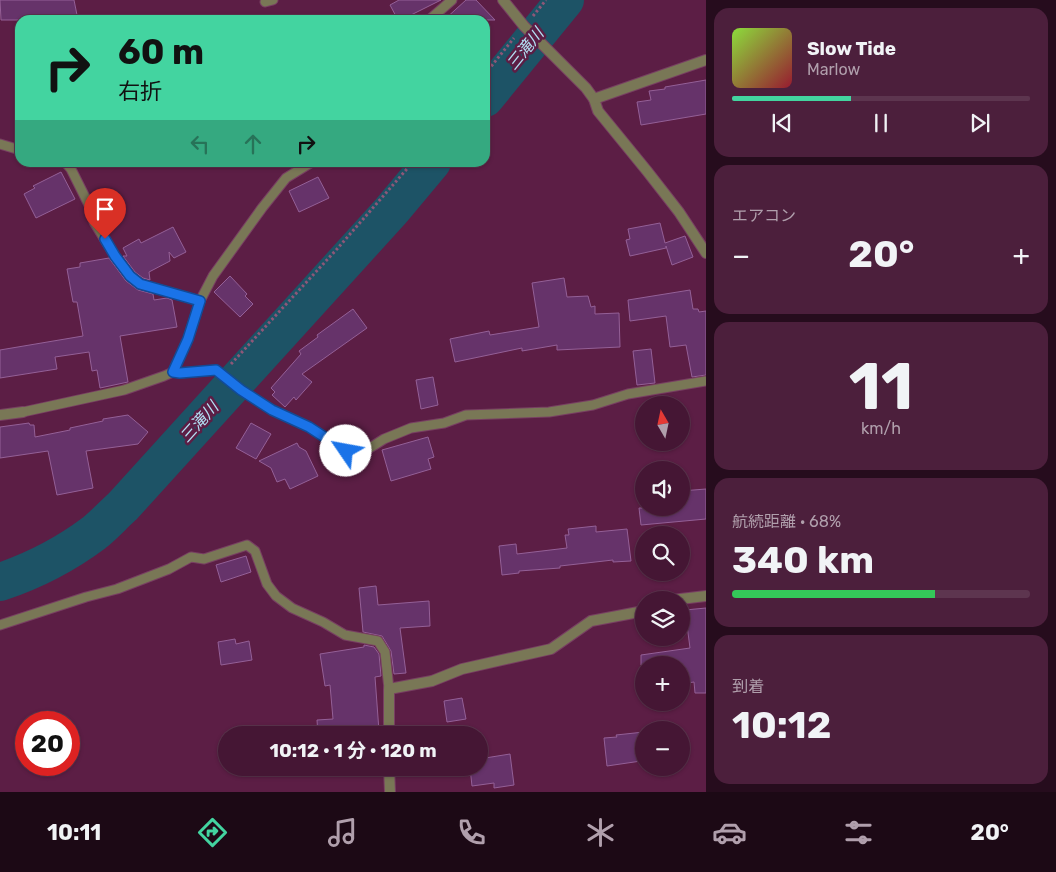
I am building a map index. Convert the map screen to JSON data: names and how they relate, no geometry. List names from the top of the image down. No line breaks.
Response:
{"water":["三滝川"],"north":"top","page":{"turn":["60 m","右折"],"song":["Slow Tide","Marlow"],"tile":["エアコン",["11","km/h"],["航続距離 · 68%","340 km"],["到着","10:12"]],"heat":["−","20°","+"],"map_buttons":["+","−"],"limit":"20","trip":"10:12 · 1 分 · 120 m","tabs":["10:11","20°"]}}
